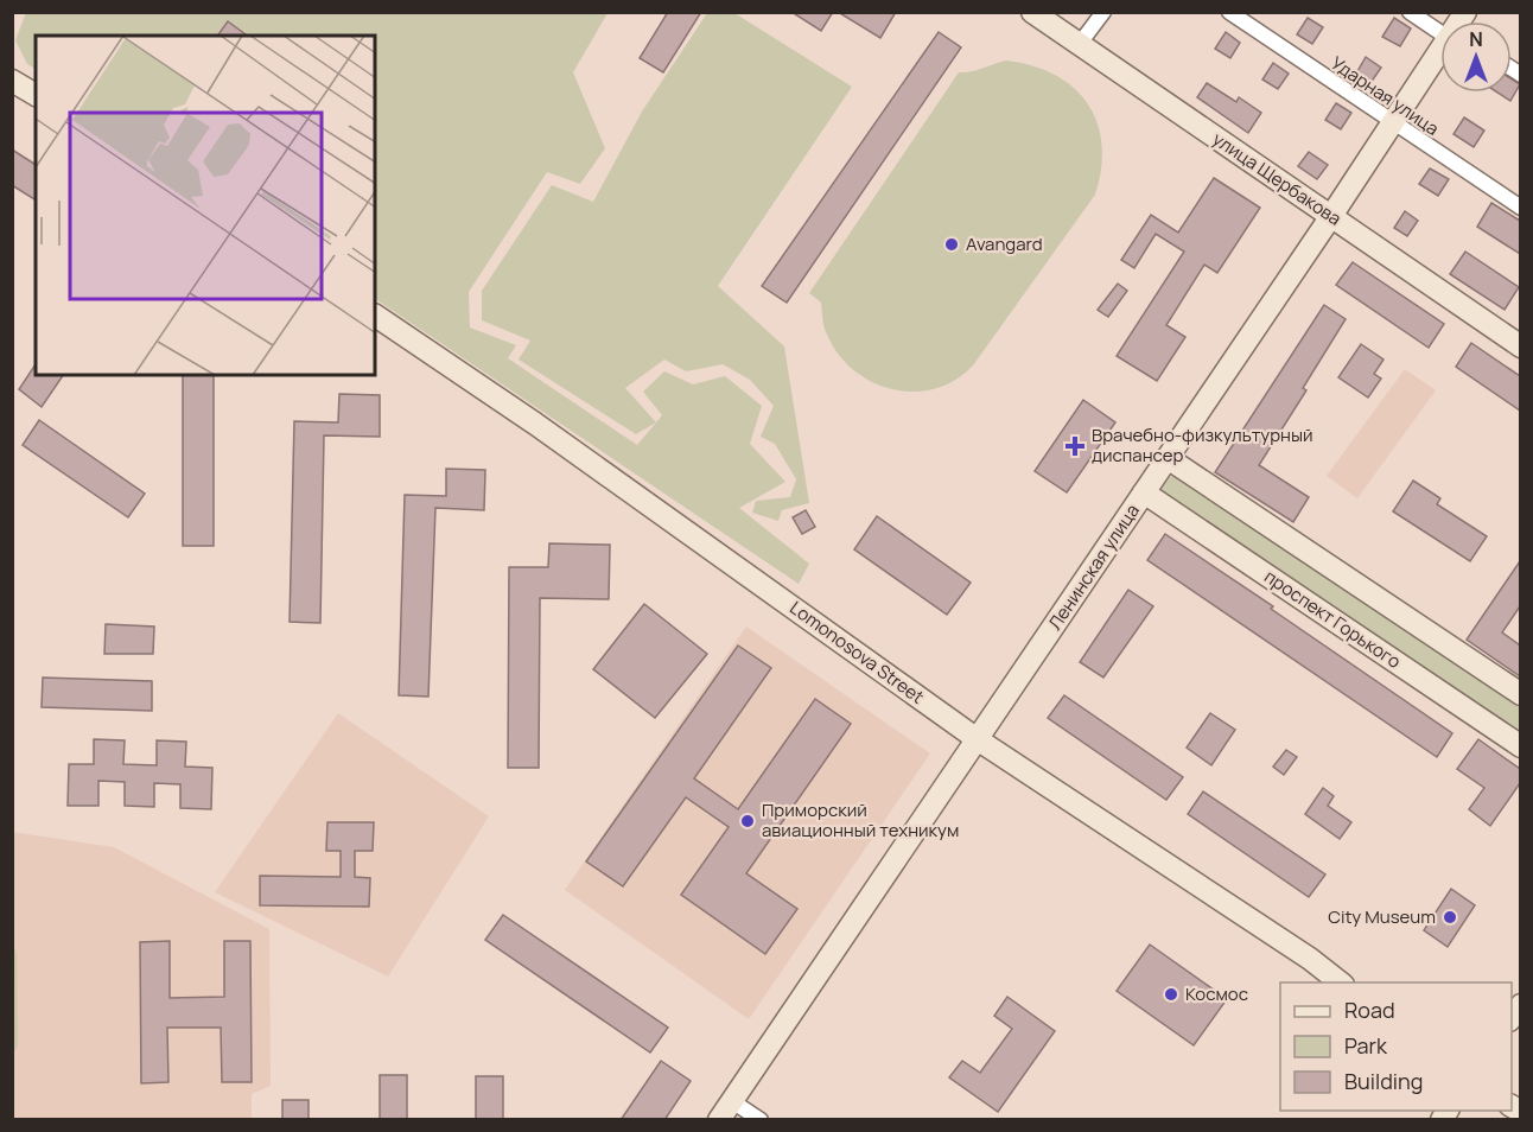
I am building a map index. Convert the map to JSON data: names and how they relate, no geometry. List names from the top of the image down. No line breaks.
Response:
{"streets":{"main road":["улица Щербакова","Ленинская улица","проспект Горького","Lomonosova Street"],"street":["Ударная улица"]},"crossings":[["Ударная улица","Ленинская улица"],["улица Щербакова","Ленинская улица"],["Ленинская улица","проспект Горького"],["Ленинская улица","Lomonosova Street"]],"places":{"other":["Avangard","Приморский авиационный техникум","City Museum","Космос"],"health":["Врачебно-физкультурный диспансер"]},"legend":["Road","Park","Building"],"north":"top"}
